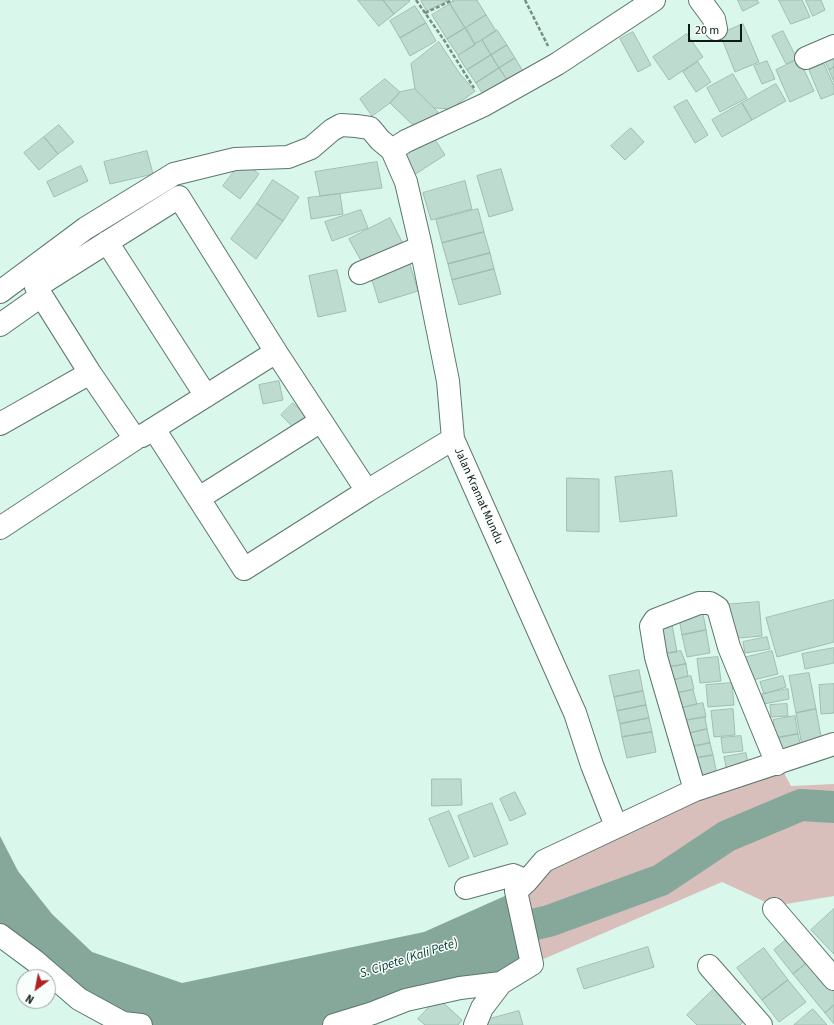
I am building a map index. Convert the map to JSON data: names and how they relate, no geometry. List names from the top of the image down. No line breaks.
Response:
{"streets":{"street":["Jalan Kramat Mundu"]},"water":["S. Cipete (Kali Pete)"],"scale_bar":"20 m","north":"bottom left"}
